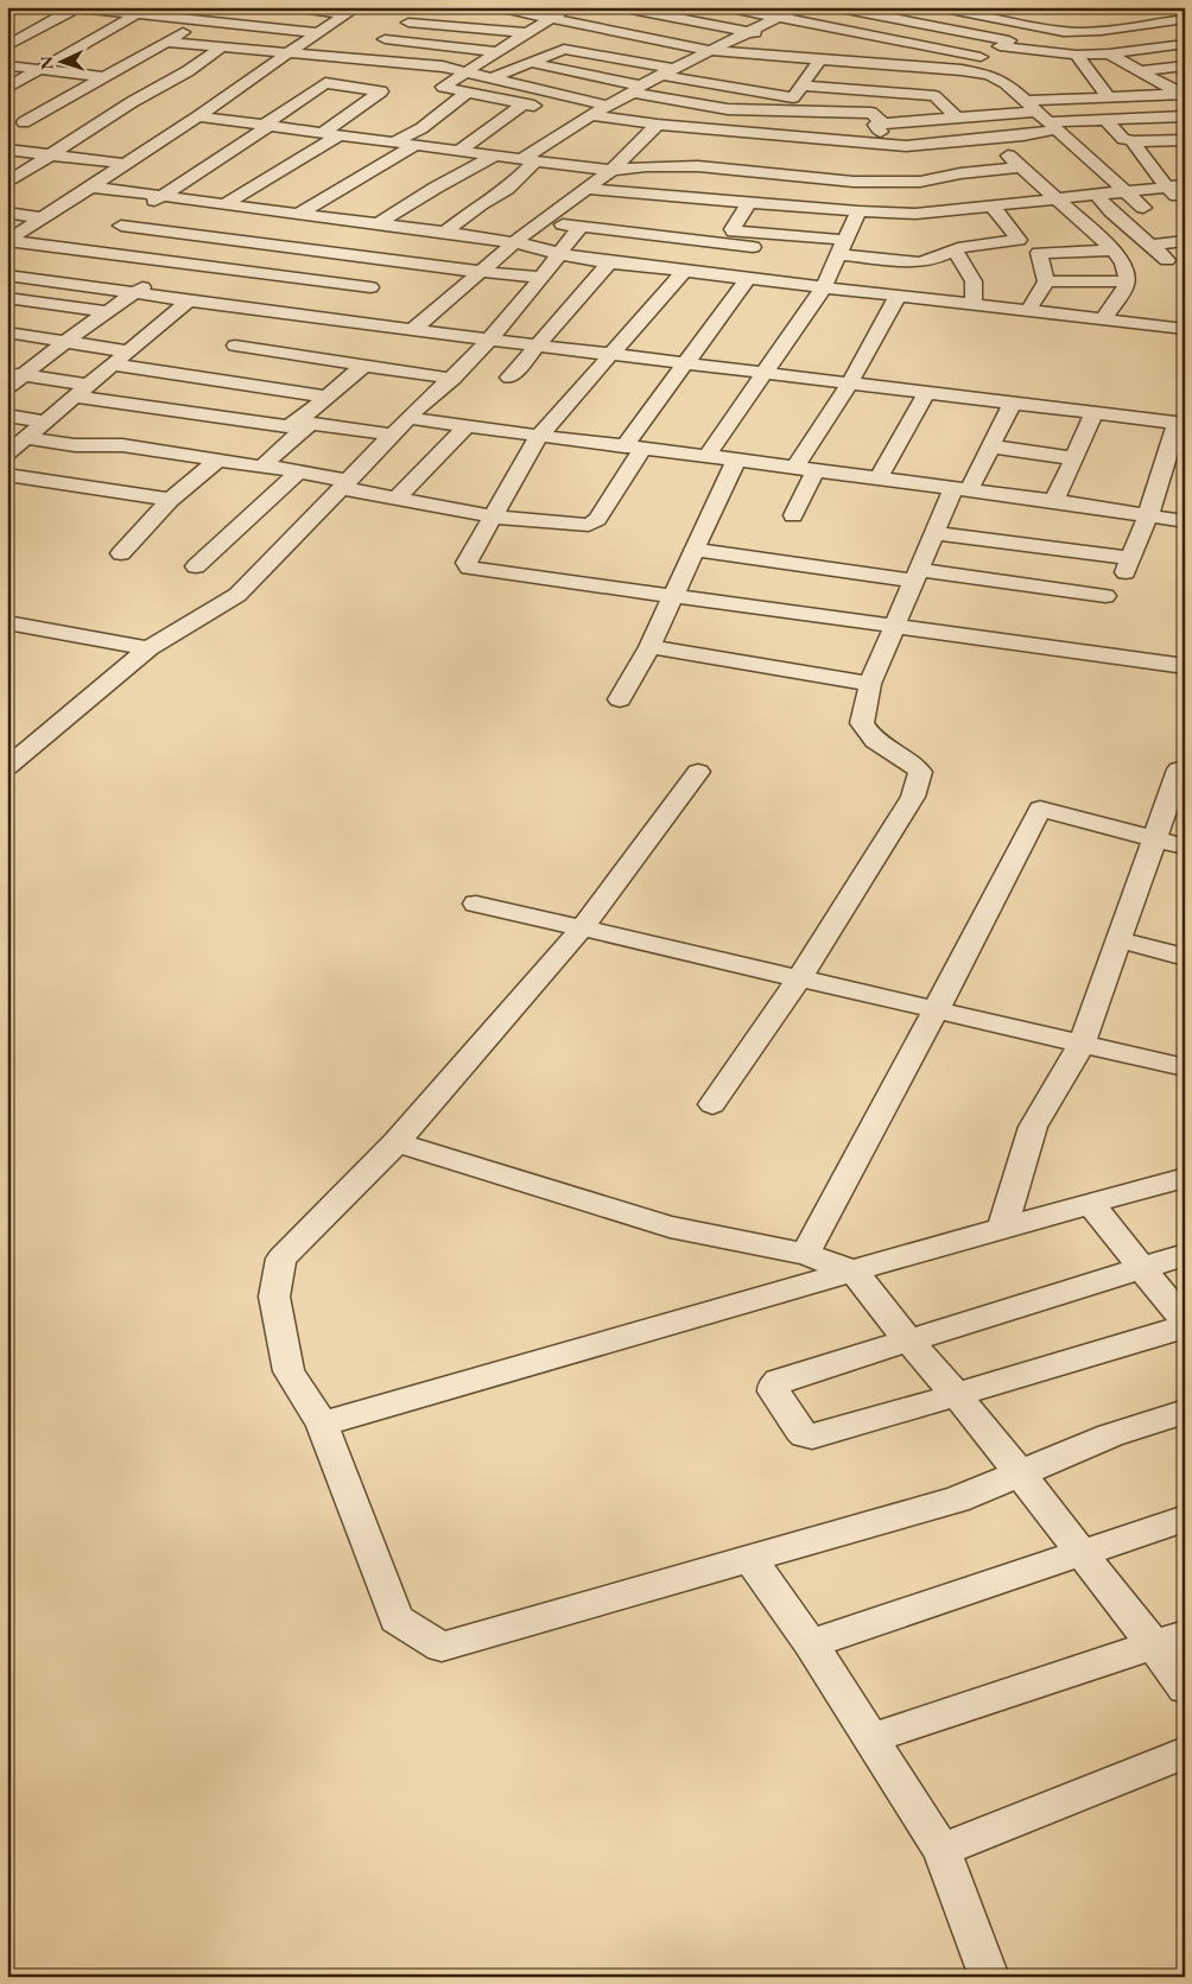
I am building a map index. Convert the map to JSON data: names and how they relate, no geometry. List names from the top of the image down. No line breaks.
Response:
{"north":"left"}
